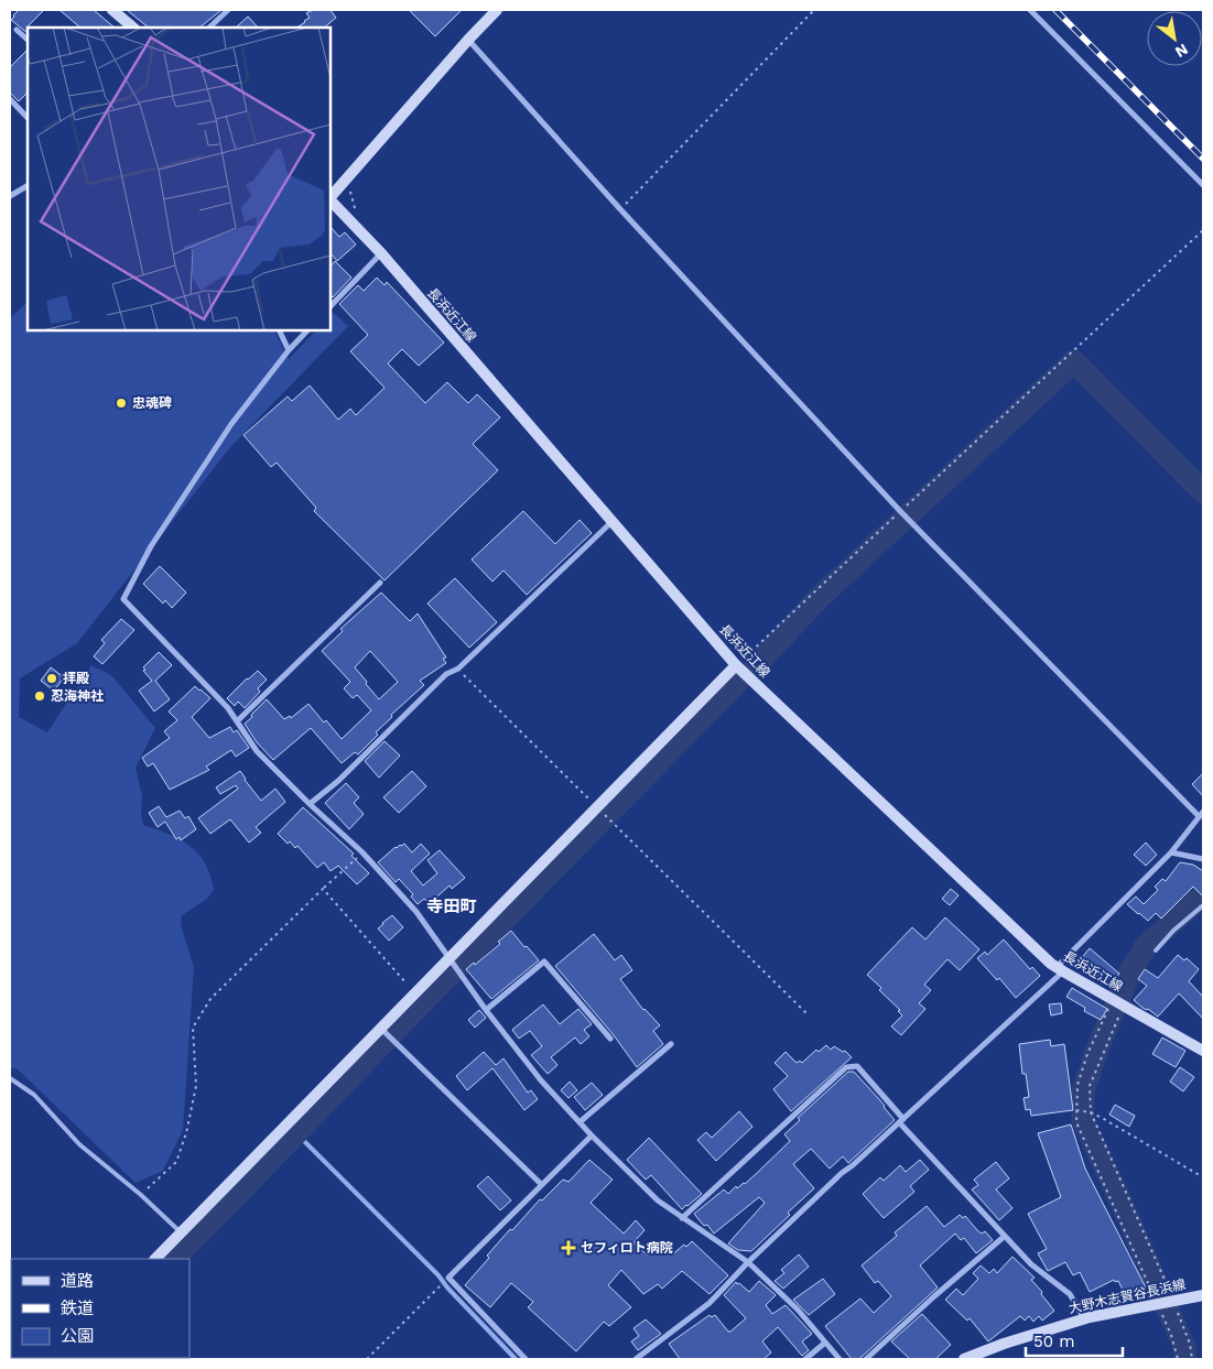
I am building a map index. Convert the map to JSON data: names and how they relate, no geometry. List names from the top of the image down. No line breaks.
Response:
{"streets":{"main road":["長浜近江線","大野木志賀谷長浜線"]},"districts":["寺田町"],"places":{"other":["忠魂碑","拝殿","忍海神社"],"health":["セフィロト病院"]},"legend":["道路","鉄道","公園"],"scale_bar":"50 m","north":"bottom right"}
